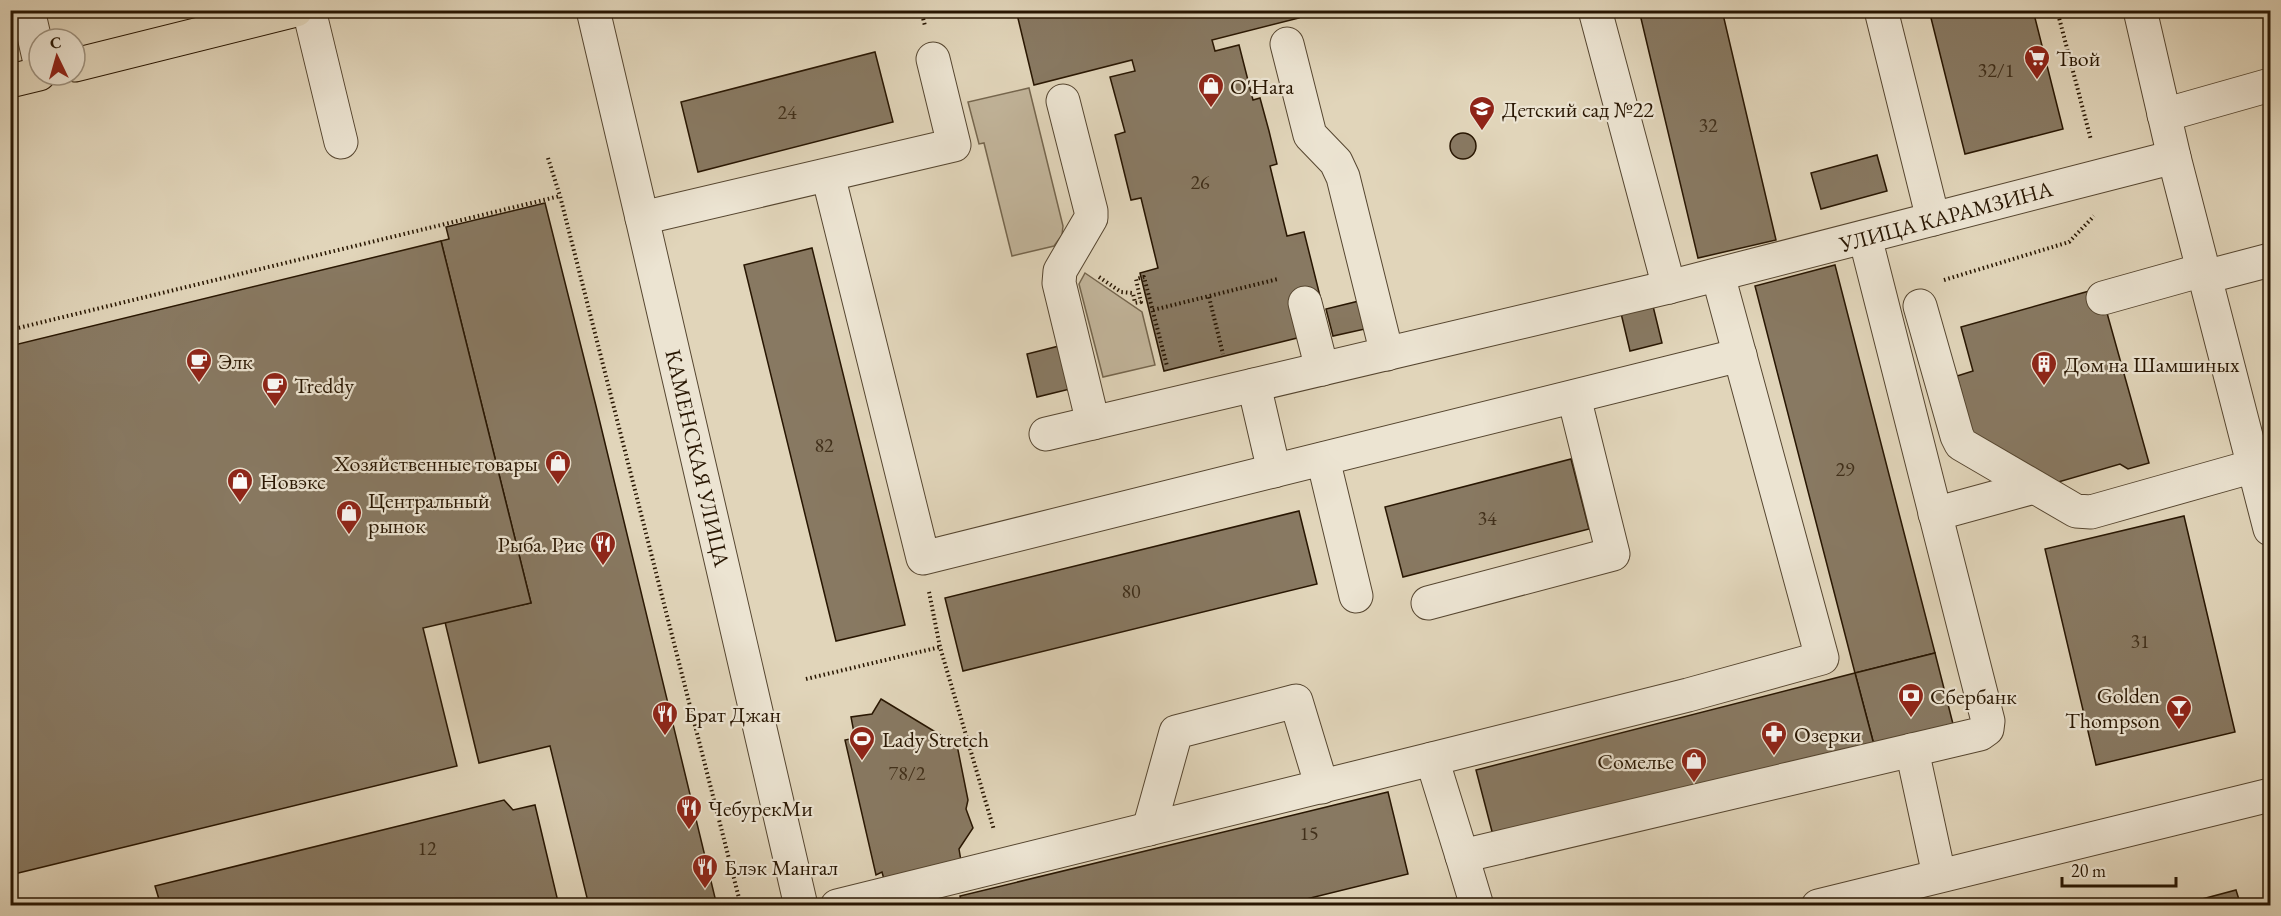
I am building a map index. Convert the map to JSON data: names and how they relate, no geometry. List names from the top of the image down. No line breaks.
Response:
{"streets":{"street":["УЛИЦА КАРАМЗИНА","КАМЕНСКАЯ УЛИЦА"]},"places":{"supermarket":["Твой"],"shop":["O'Hara","Хозяйственные товары","Новэкс","Центральный рынок","Сомелье"],"school or university":["Детский сад №22"],"cafe":["Элк","Treddy"],"building":["Дом на Шамшиных"],"restaurant":["Рыба. Рис","Брат Джан","ЧебурекМи","Блэк Мангал"],"bank":["Сбербанк"],"bar":["Golden Thompson"],"pharmacy":["Озерки"],"sports":["Lady Stretch"]},"house_numbers":["32/1","24","32","26","82","29","34","80","31","78/2","15","12"],"scale_bar":"20 m","north":"top"}
